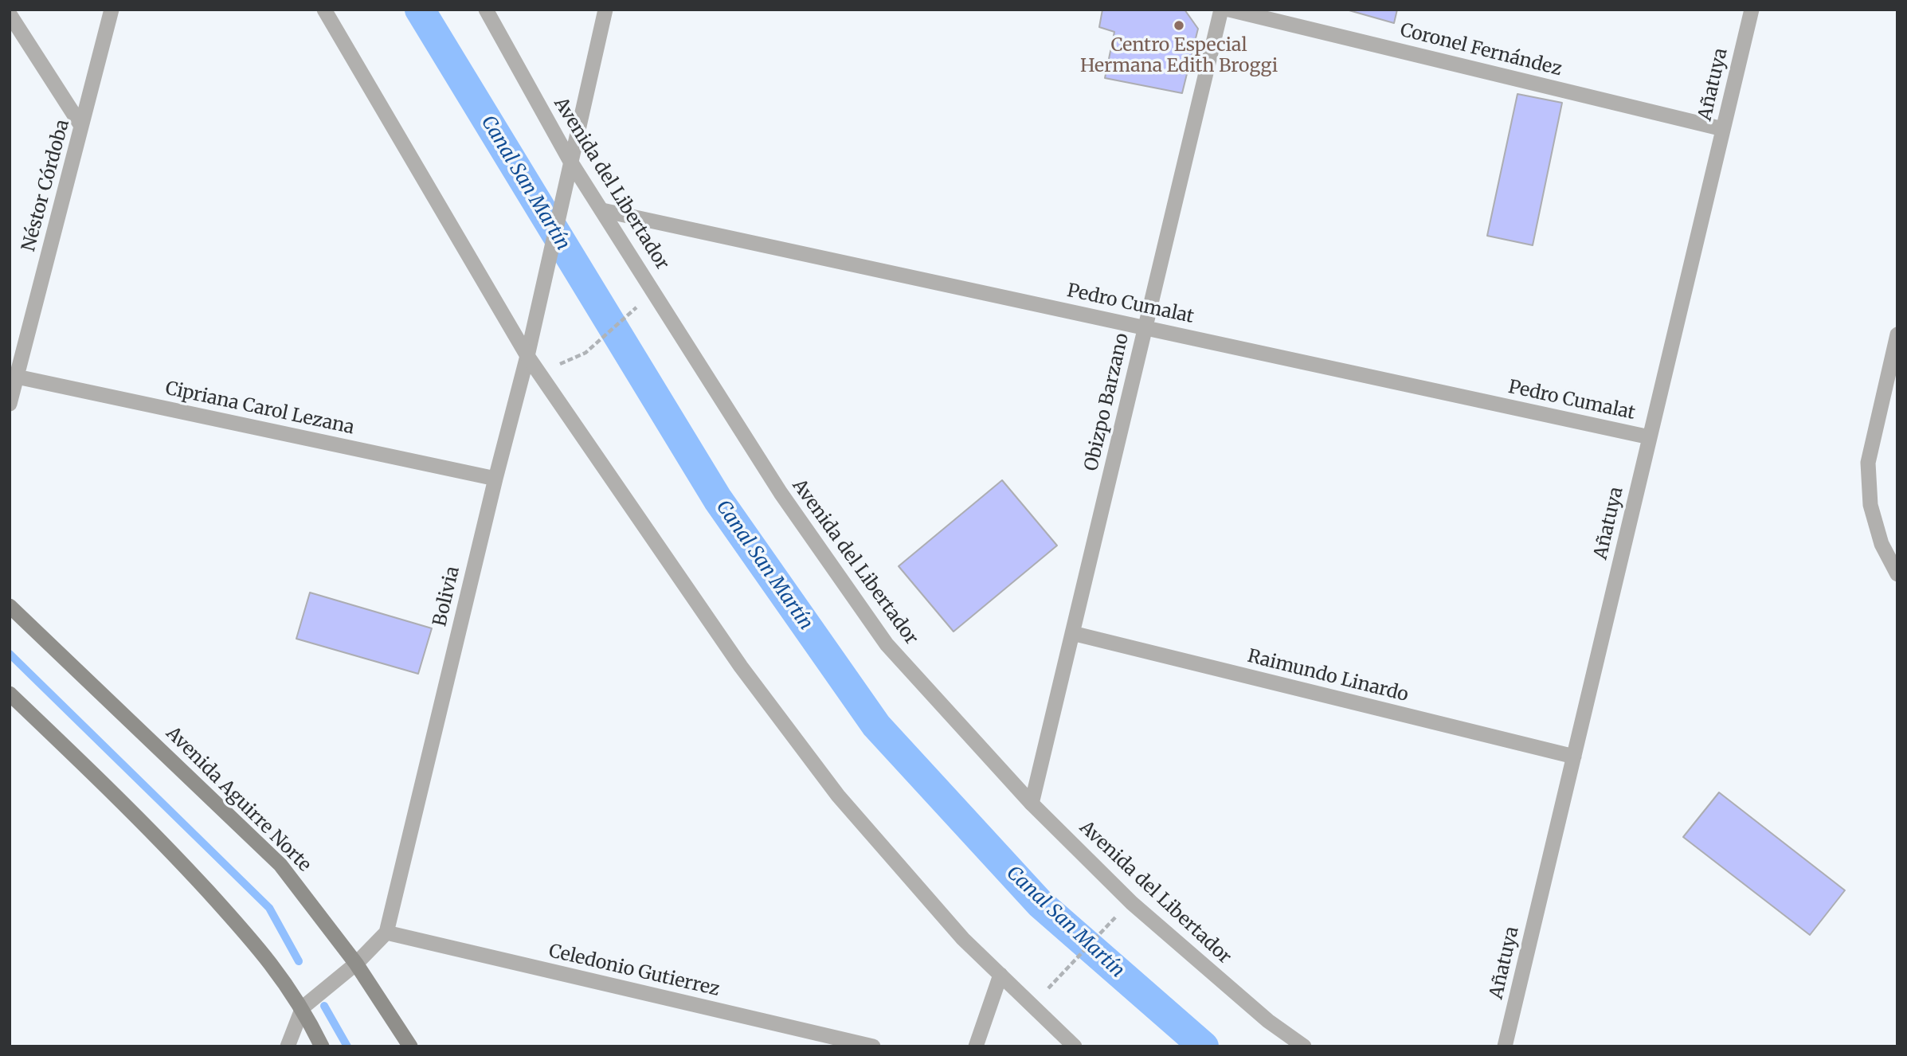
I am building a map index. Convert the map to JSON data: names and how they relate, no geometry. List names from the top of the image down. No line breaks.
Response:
{"streets":{"main road":["Avenida Aguirre Norte"],"street":["Coronel Fernández","Añatuya","Avenida del Libertador","Néstor Córdoba","Pedro Cumalat","Obizpo Barzano","Cipriana Carol Lezana","Bolivia","Raimundo Linardo","Celedonio Gutierrez"]},"crossings":[["Coronel Fernández","Añatuya"],["Añatuya","Pedro Cumalat"],["Añatuya","Raimundo Linardo"],["Avenida del Libertador","Pedro Cumalat"],["Avenida del Libertador","Obizpo Barzano"],["Avenida del Libertador","Bolivia"],["Néstor Córdoba","Cipriana Carol Lezana"],["Pedro Cumalat","Obizpo Barzano"],["Obizpo Barzano","Raimundo Linardo"],["Cipriana Carol Lezana","Bolivia"],["Bolivia","Celedonio Gutierrez"]],"water":["Canal San Martín"],"places":["Centro Especial Hermana Edith Broggi"]}
